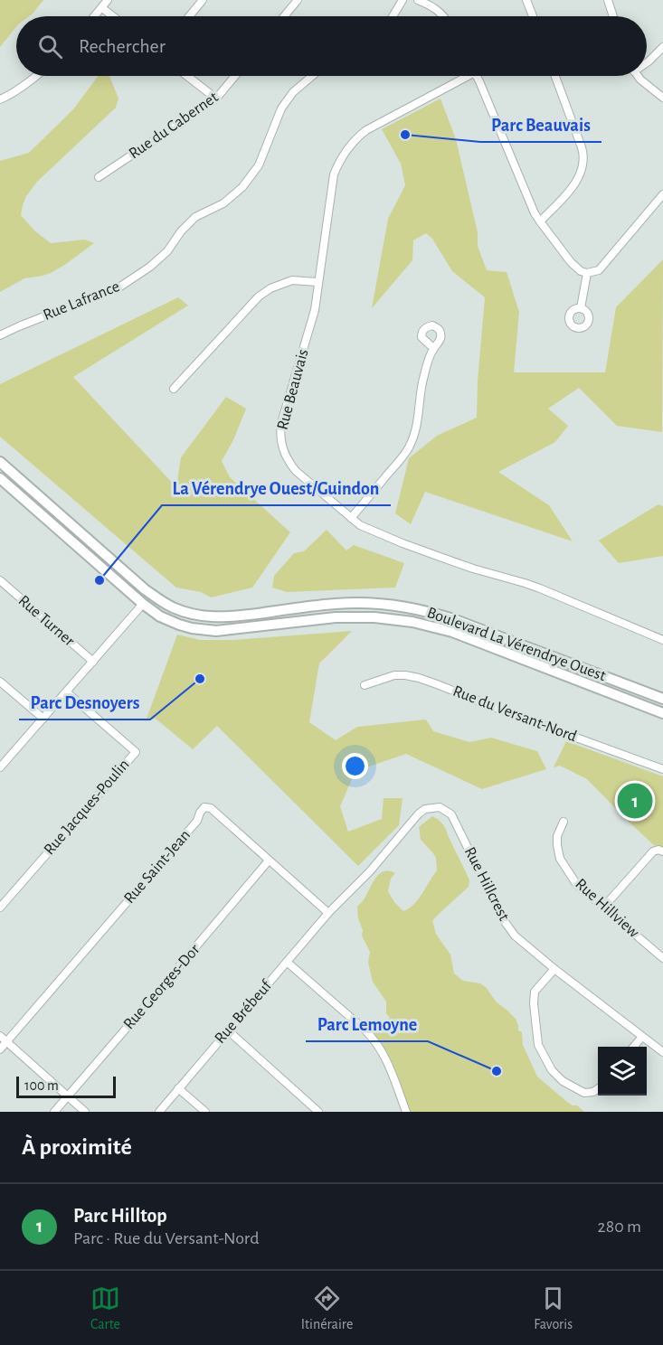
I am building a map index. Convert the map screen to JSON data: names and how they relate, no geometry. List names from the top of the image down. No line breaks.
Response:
{"streets":{"main road":["Boulevard La Vérendrye Ouest"],"street":["Rue du Cabernet","Rue Lafrance","Rue Beauvais","Rue Turner","Rue du Versant-Nord","Rue Jacques-Poulin","Rue Saint-Jean","Rue Hillcrest","Rue Hillview","Rue Georges-Dor","Rue Brébeuf"]},"crossings":[["Rue Saint-Jean","Rue Hillcrest"],["Rue Saint-Jean","Rue Georges-Dor"],["Rue Saint-Jean","Rue Brébeuf"],["Rue Hillcrest","Rue Brébeuf"]],"places":["Parc Beauvais","La Vérendrye Ouest/Guindon","Parc Desnoyers","Parc Lemoyne"],"scale_bar":"100 m","page":{"search":"Rechercher","pins":"1","scale":"100 m","heading":"À proximité","list":[{"mark":"1","name":"Parc Hilltop","note":"Parc · Rue du Versant-Nord","value":"280 m"}],"nav":["Carte","Itinéraire","Favoris"]}}
